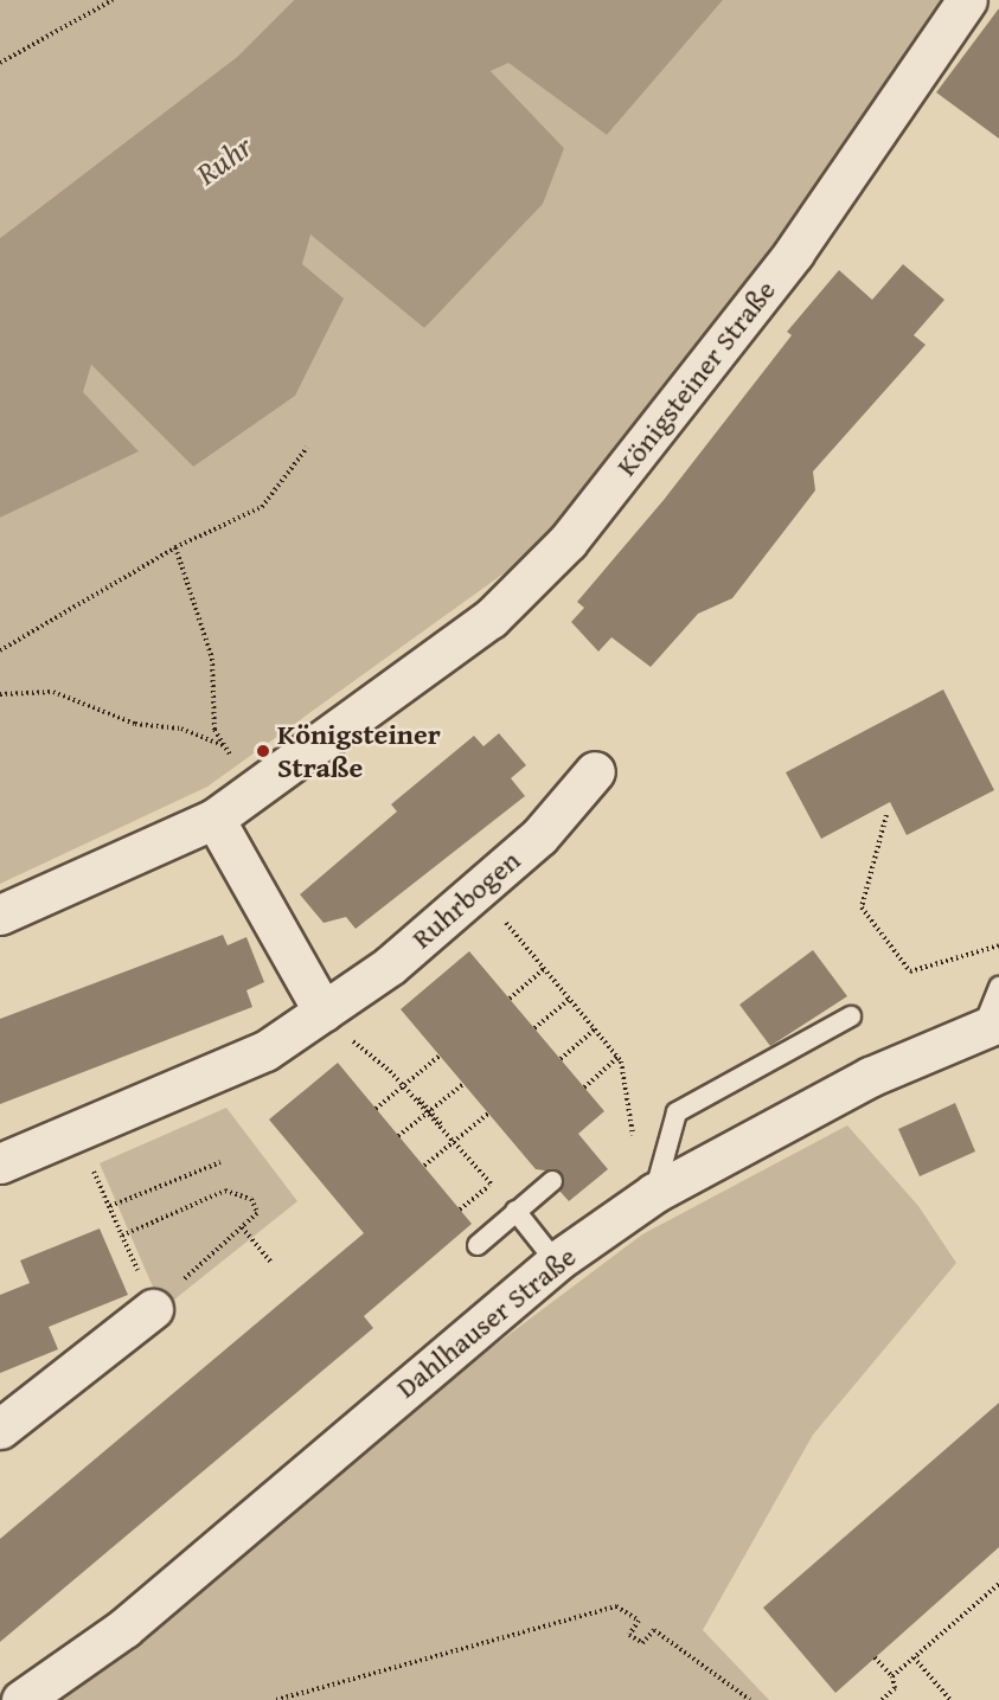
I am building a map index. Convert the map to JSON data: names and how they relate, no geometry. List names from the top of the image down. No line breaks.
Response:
{"streets":{"street":["Königsteiner Straße","Ruhrbogen","Dahlhauser Straße"]},"water":["Ruhr"],"places":["Königsteiner Straße"]}
